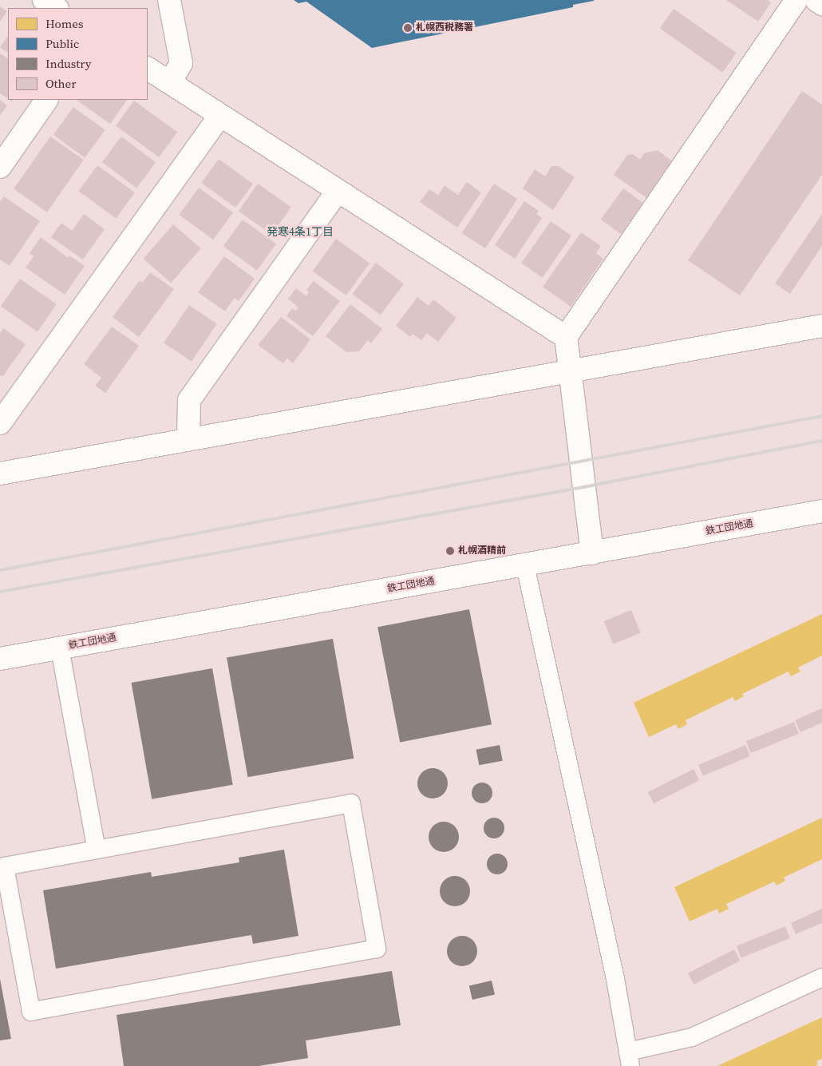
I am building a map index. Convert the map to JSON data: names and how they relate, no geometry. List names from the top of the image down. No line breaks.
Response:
{"streets":{"street":["鉄工団地通"]},"districts":["発寒4条1丁目"],"places":["札幌西税務署","札幌酒精前"],"legend":["Homes","Public","Industry","Other"]}
